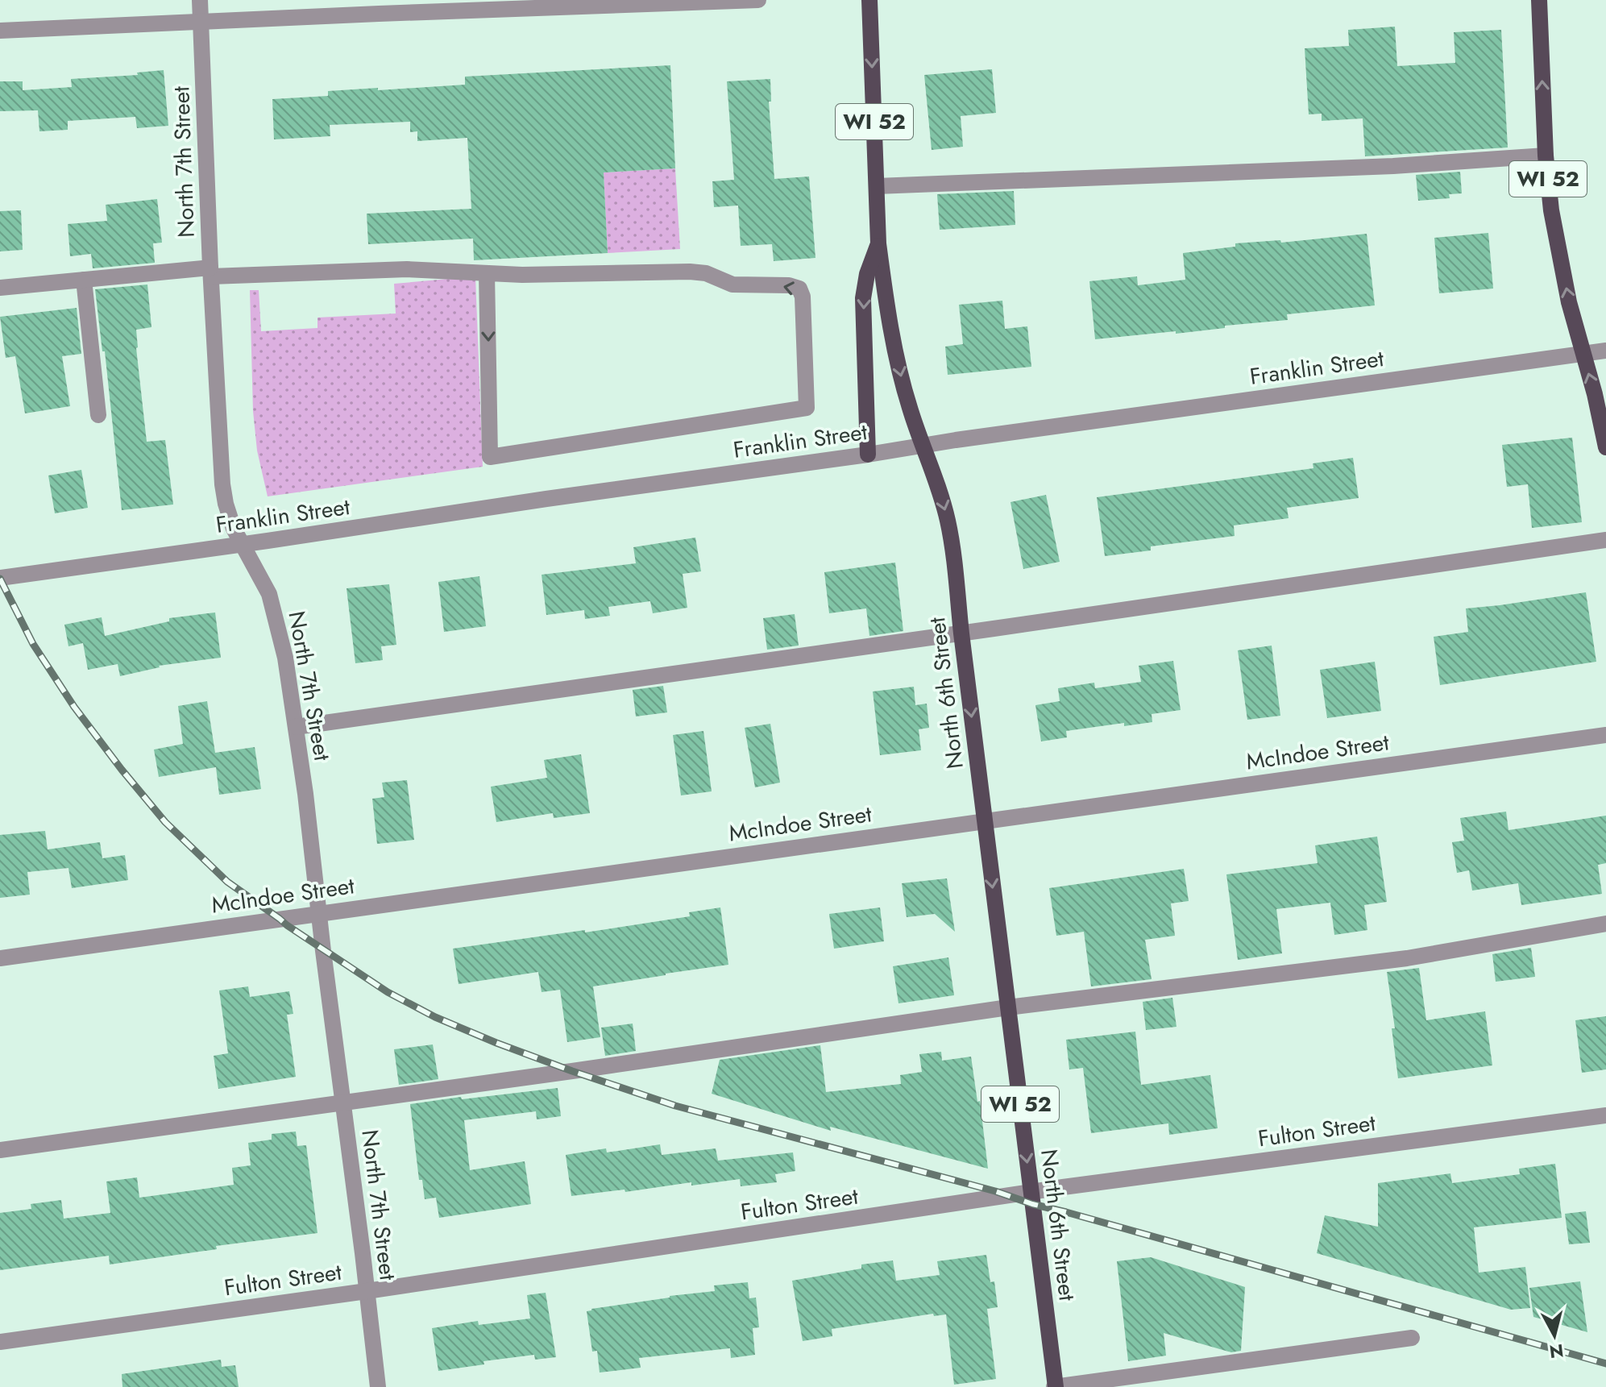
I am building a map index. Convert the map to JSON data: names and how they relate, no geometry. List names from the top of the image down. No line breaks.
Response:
{"streets":{"main road":["WI 52","North 6th Street"],"street":["North 7th Street","Franklin Street","McIndoe Street","Fulton Street"]},"crossings":[["WI 52","Franklin Street"],["North 7th Street","Franklin Street"],["North 7th Street","McIndoe Street"],["North 7th Street","Fulton Street"],["Franklin Street","North 6th Street"],["North 6th Street","McIndoe Street"],["North 6th Street","Fulton Street"]],"one_way":["North 6th Street"],"north":"bottom"}
